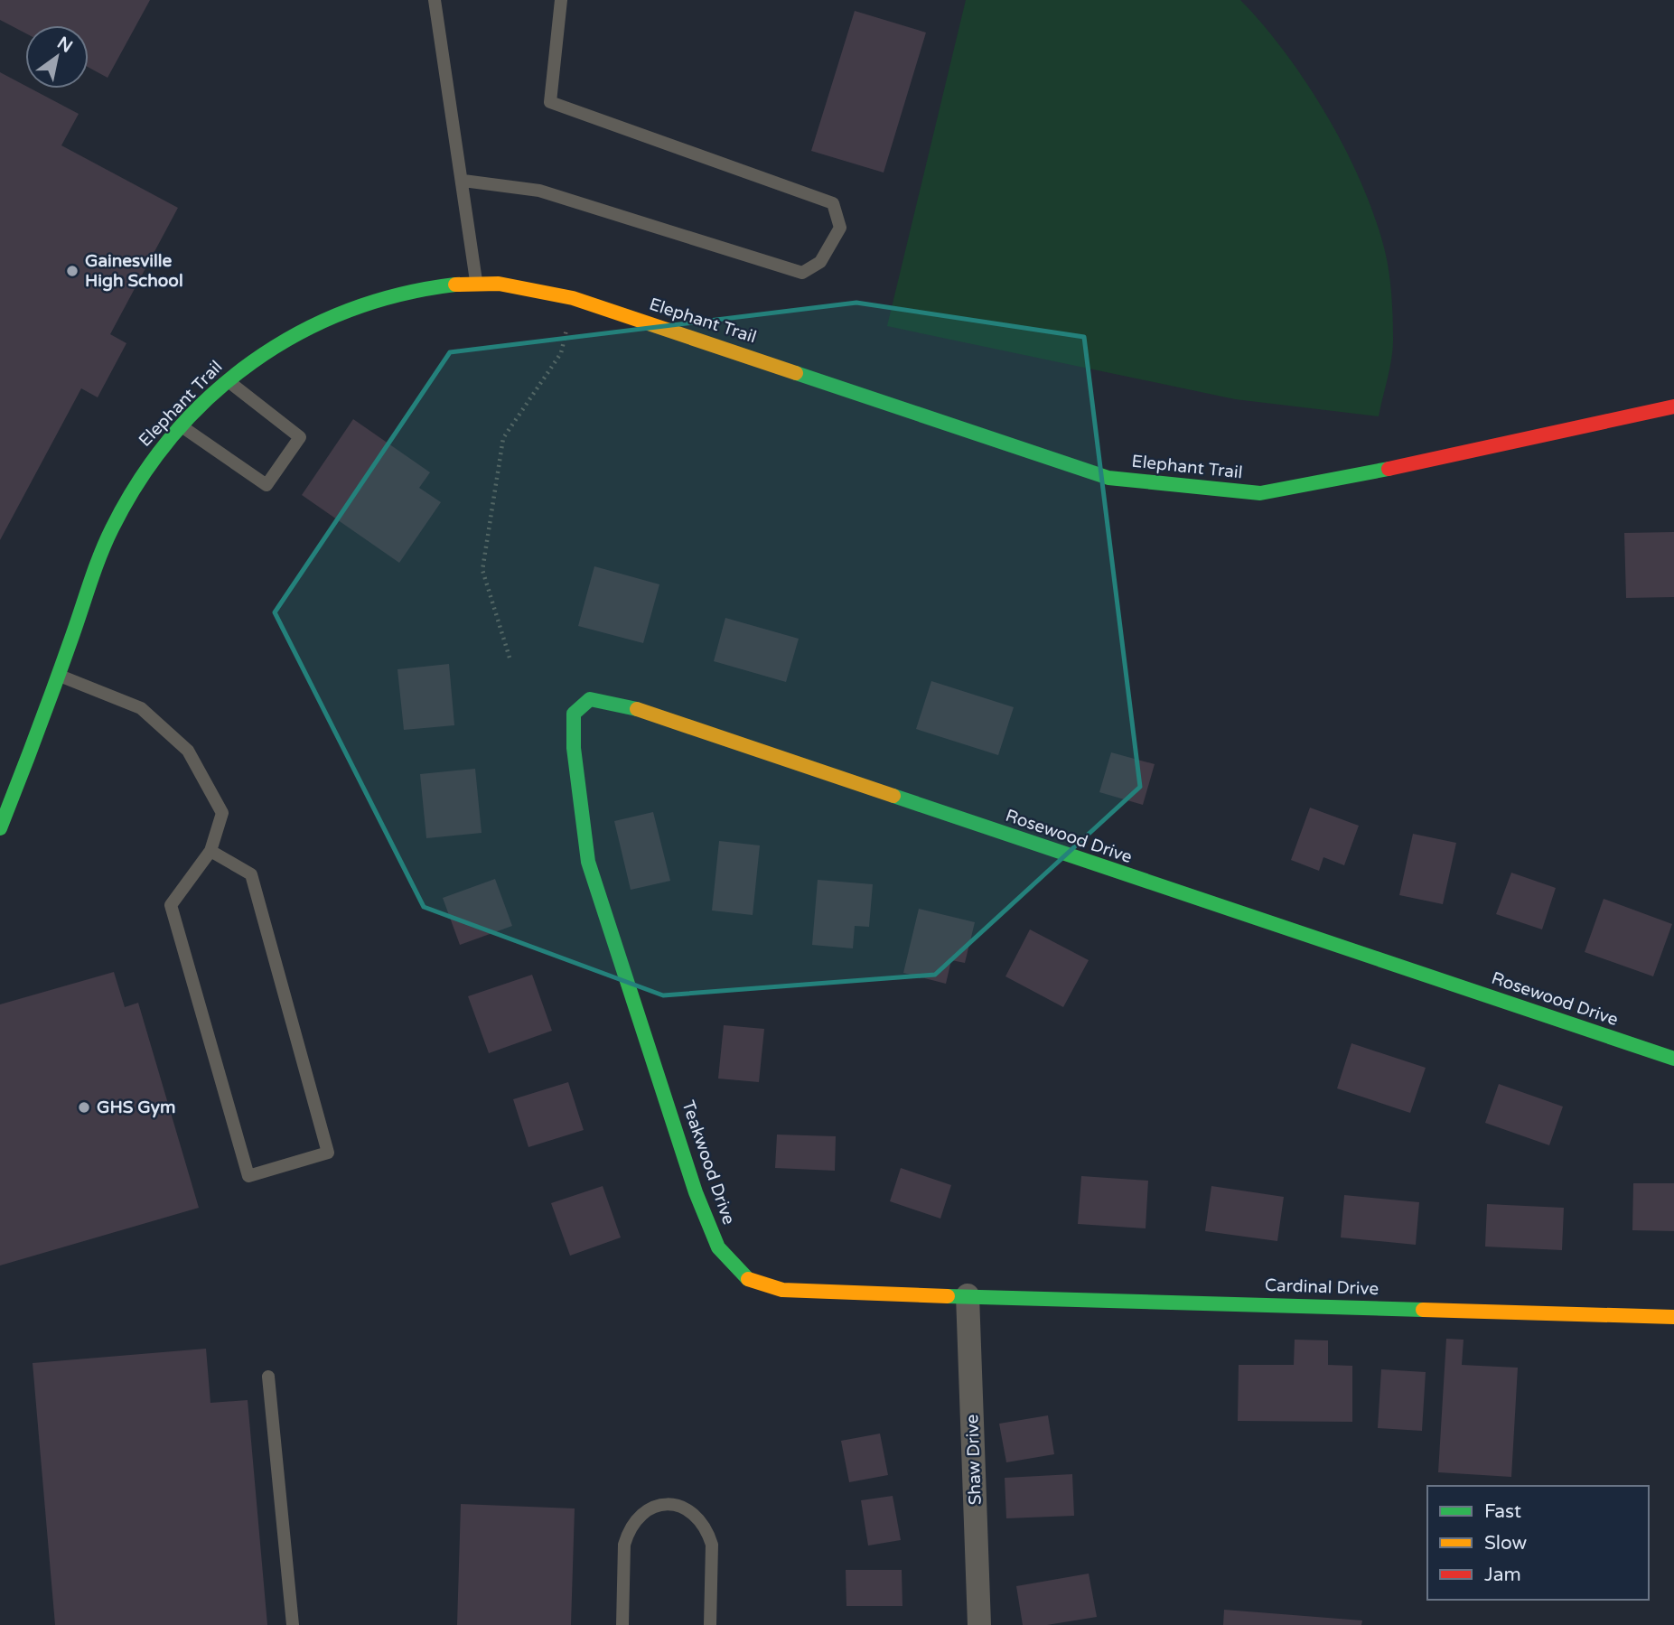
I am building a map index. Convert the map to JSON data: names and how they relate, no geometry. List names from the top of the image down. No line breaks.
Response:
{"streets":{"street":["Elephant Trail","Rosewood Drive","Teakwood Drive","Cardinal Drive","Shaw Drive"]},"crossings":[["Rosewood Drive","Teakwood Drive"],["Teakwood Drive","Cardinal Drive"],["Teakwood Drive","Shaw Drive"],["Cardinal Drive","Shaw Drive"]],"places":["Gainesville High School","GHS Gym"],"legend":["Fast","Slow","Jam"],"north":"top right"}
